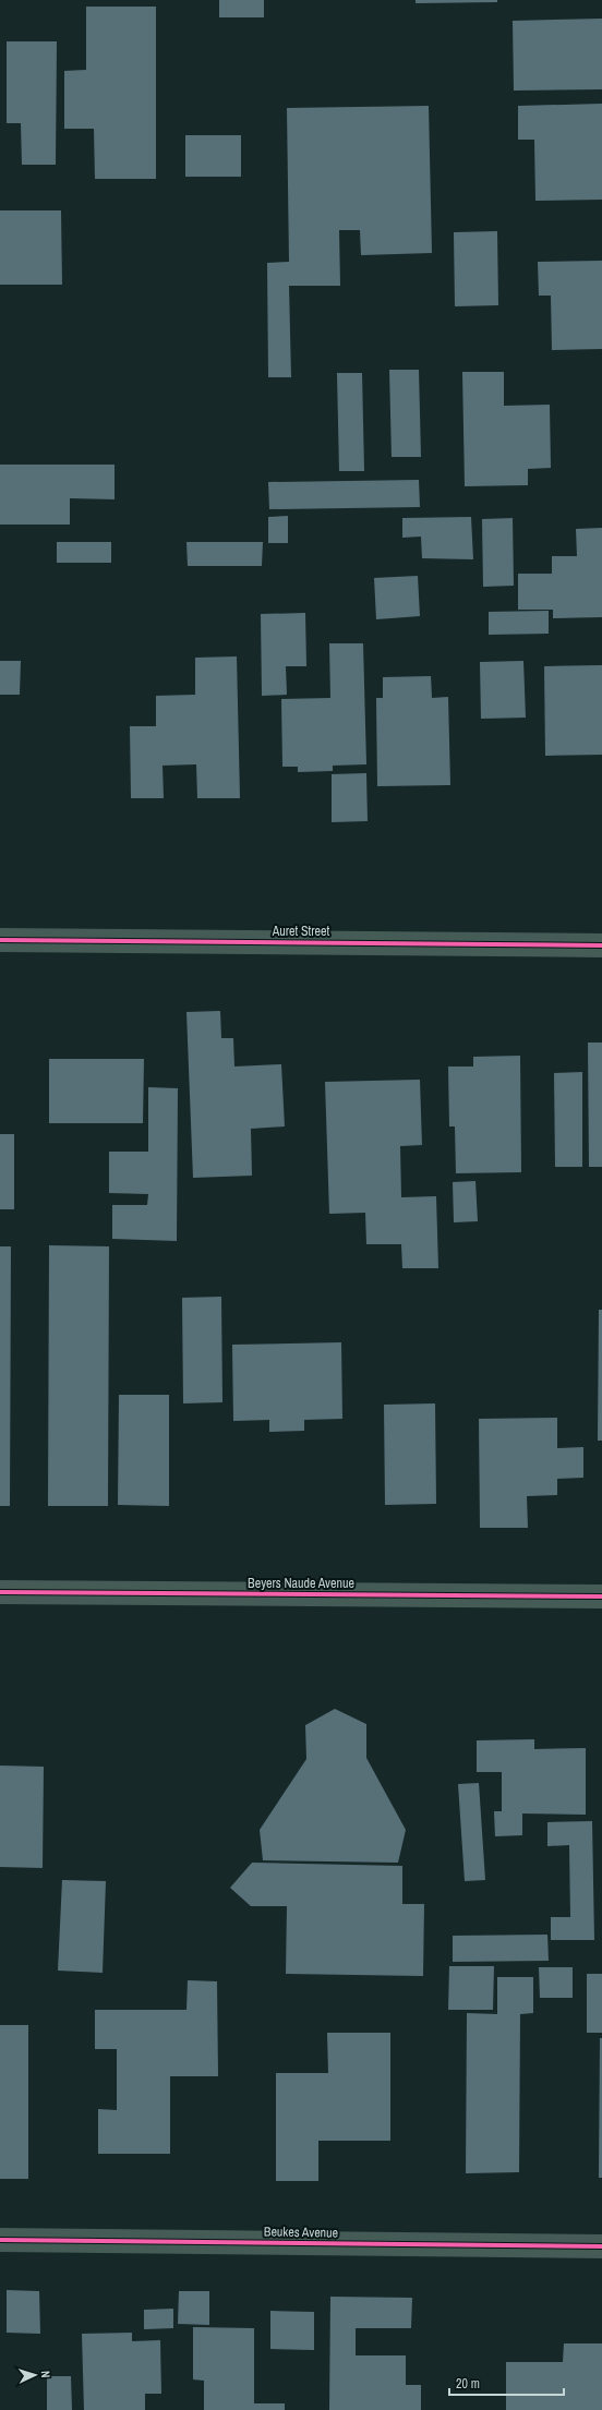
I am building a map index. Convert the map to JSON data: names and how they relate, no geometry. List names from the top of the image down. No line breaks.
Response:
{"streets":{"street":["Auret Street","Beyers Naude Avenue","Beukes Avenue"]},"scale_bar":"20 m","north":"right"}
